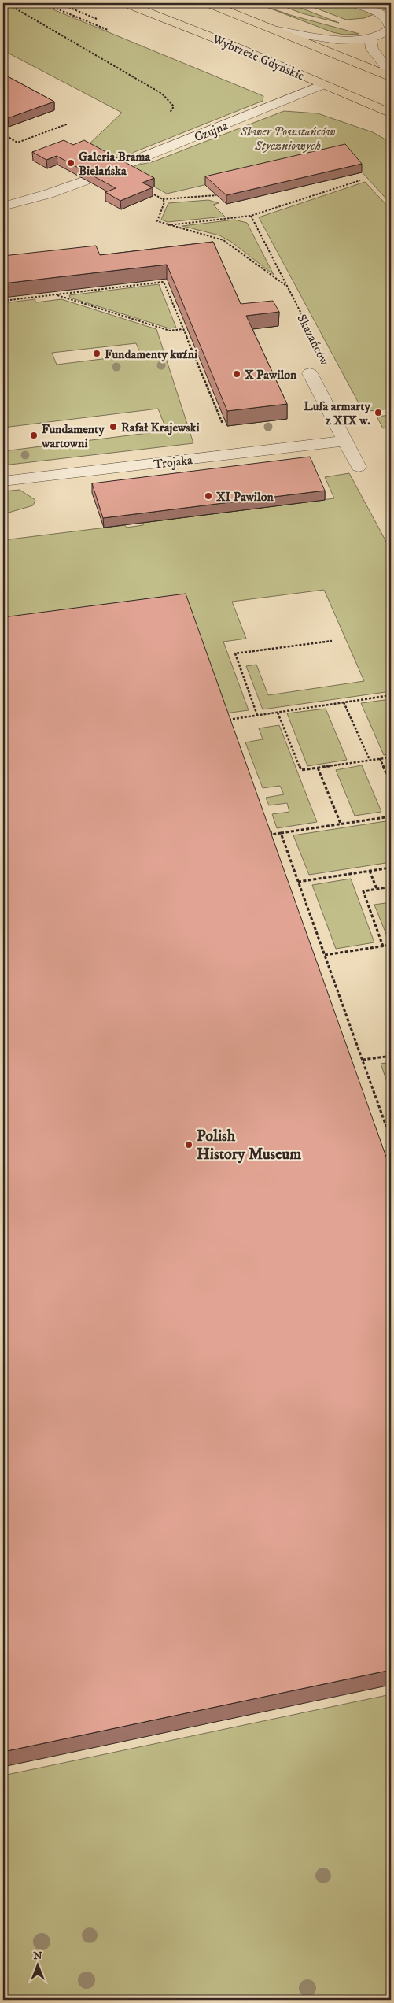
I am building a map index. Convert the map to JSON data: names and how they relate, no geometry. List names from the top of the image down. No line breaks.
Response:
{"streets":{"main road":["Wybrzeże Gdyńskie"],"lane":["Czujna","Skazańców","Trojaka"]},"crossings":[["Wybrzeże Gdyńskie","Czujna"],["Skazańców","Trojaka"]],"parks":["Skwer Powstańców Styczniowych"],"places":["Galeria Brama Bielańska","Fundamenty kuźni","X Pawilon","Lufa armarty z XIX w.","Rafał Krajewski","Fundamenty wartowni","XI Pawilon","Polish History Museum"],"north":"top"}
